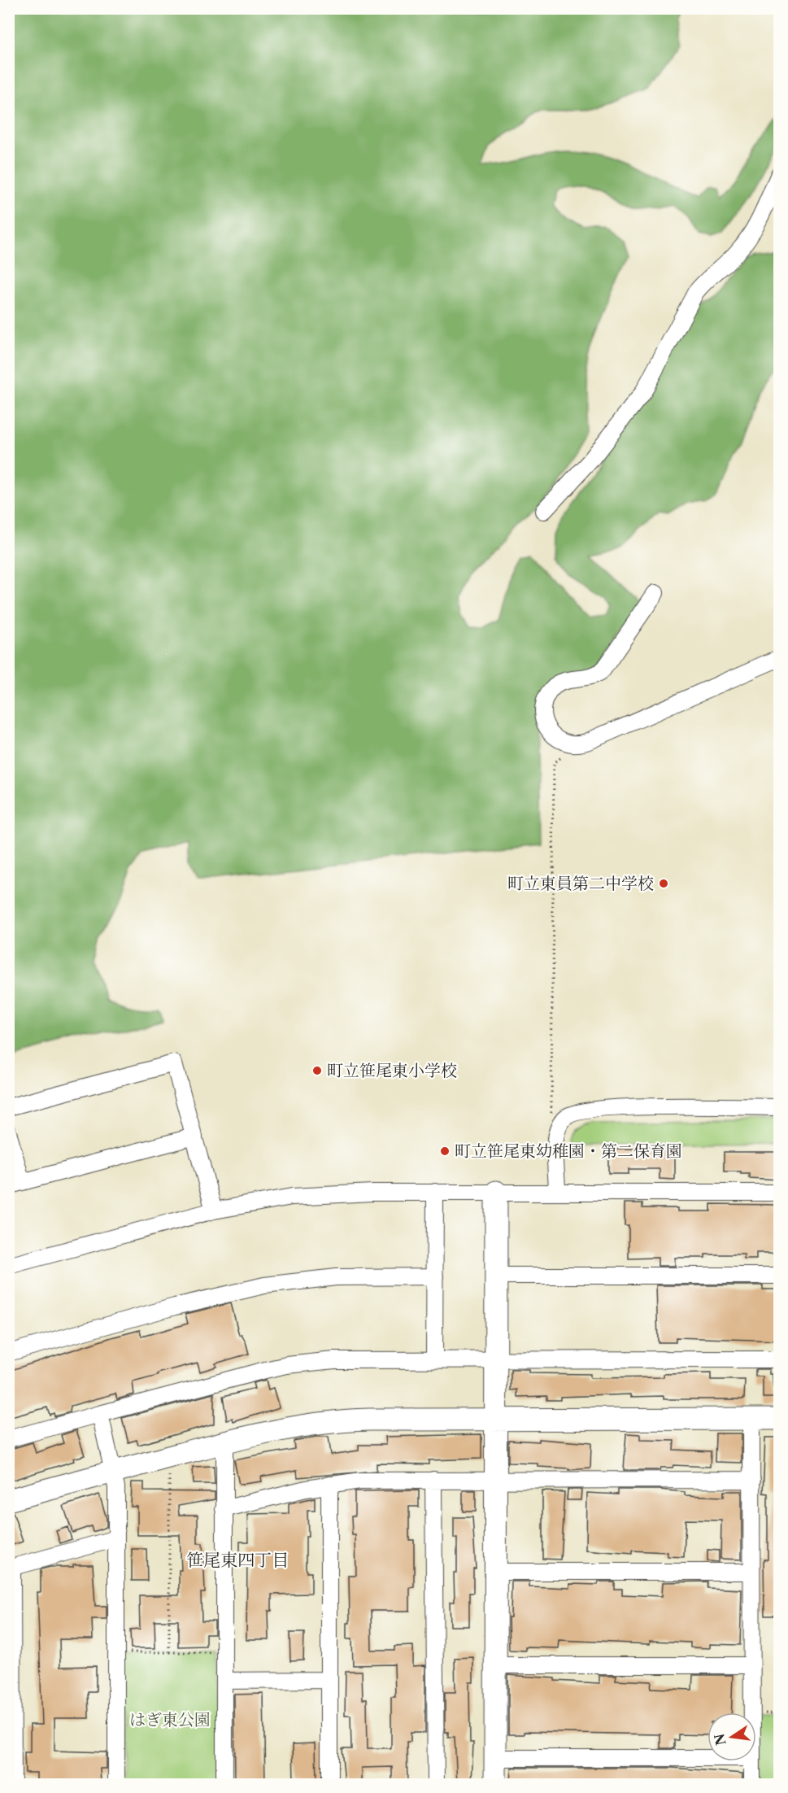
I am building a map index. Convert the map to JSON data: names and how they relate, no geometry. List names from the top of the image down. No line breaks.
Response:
{"districts":["笹尾東四丁目"],"parks":["はぎ東公園"],"places":["町立東員第二中学校","町立笹尾東小学校","町立笹尾東幼稚園・第二保育園"],"north":"left"}
